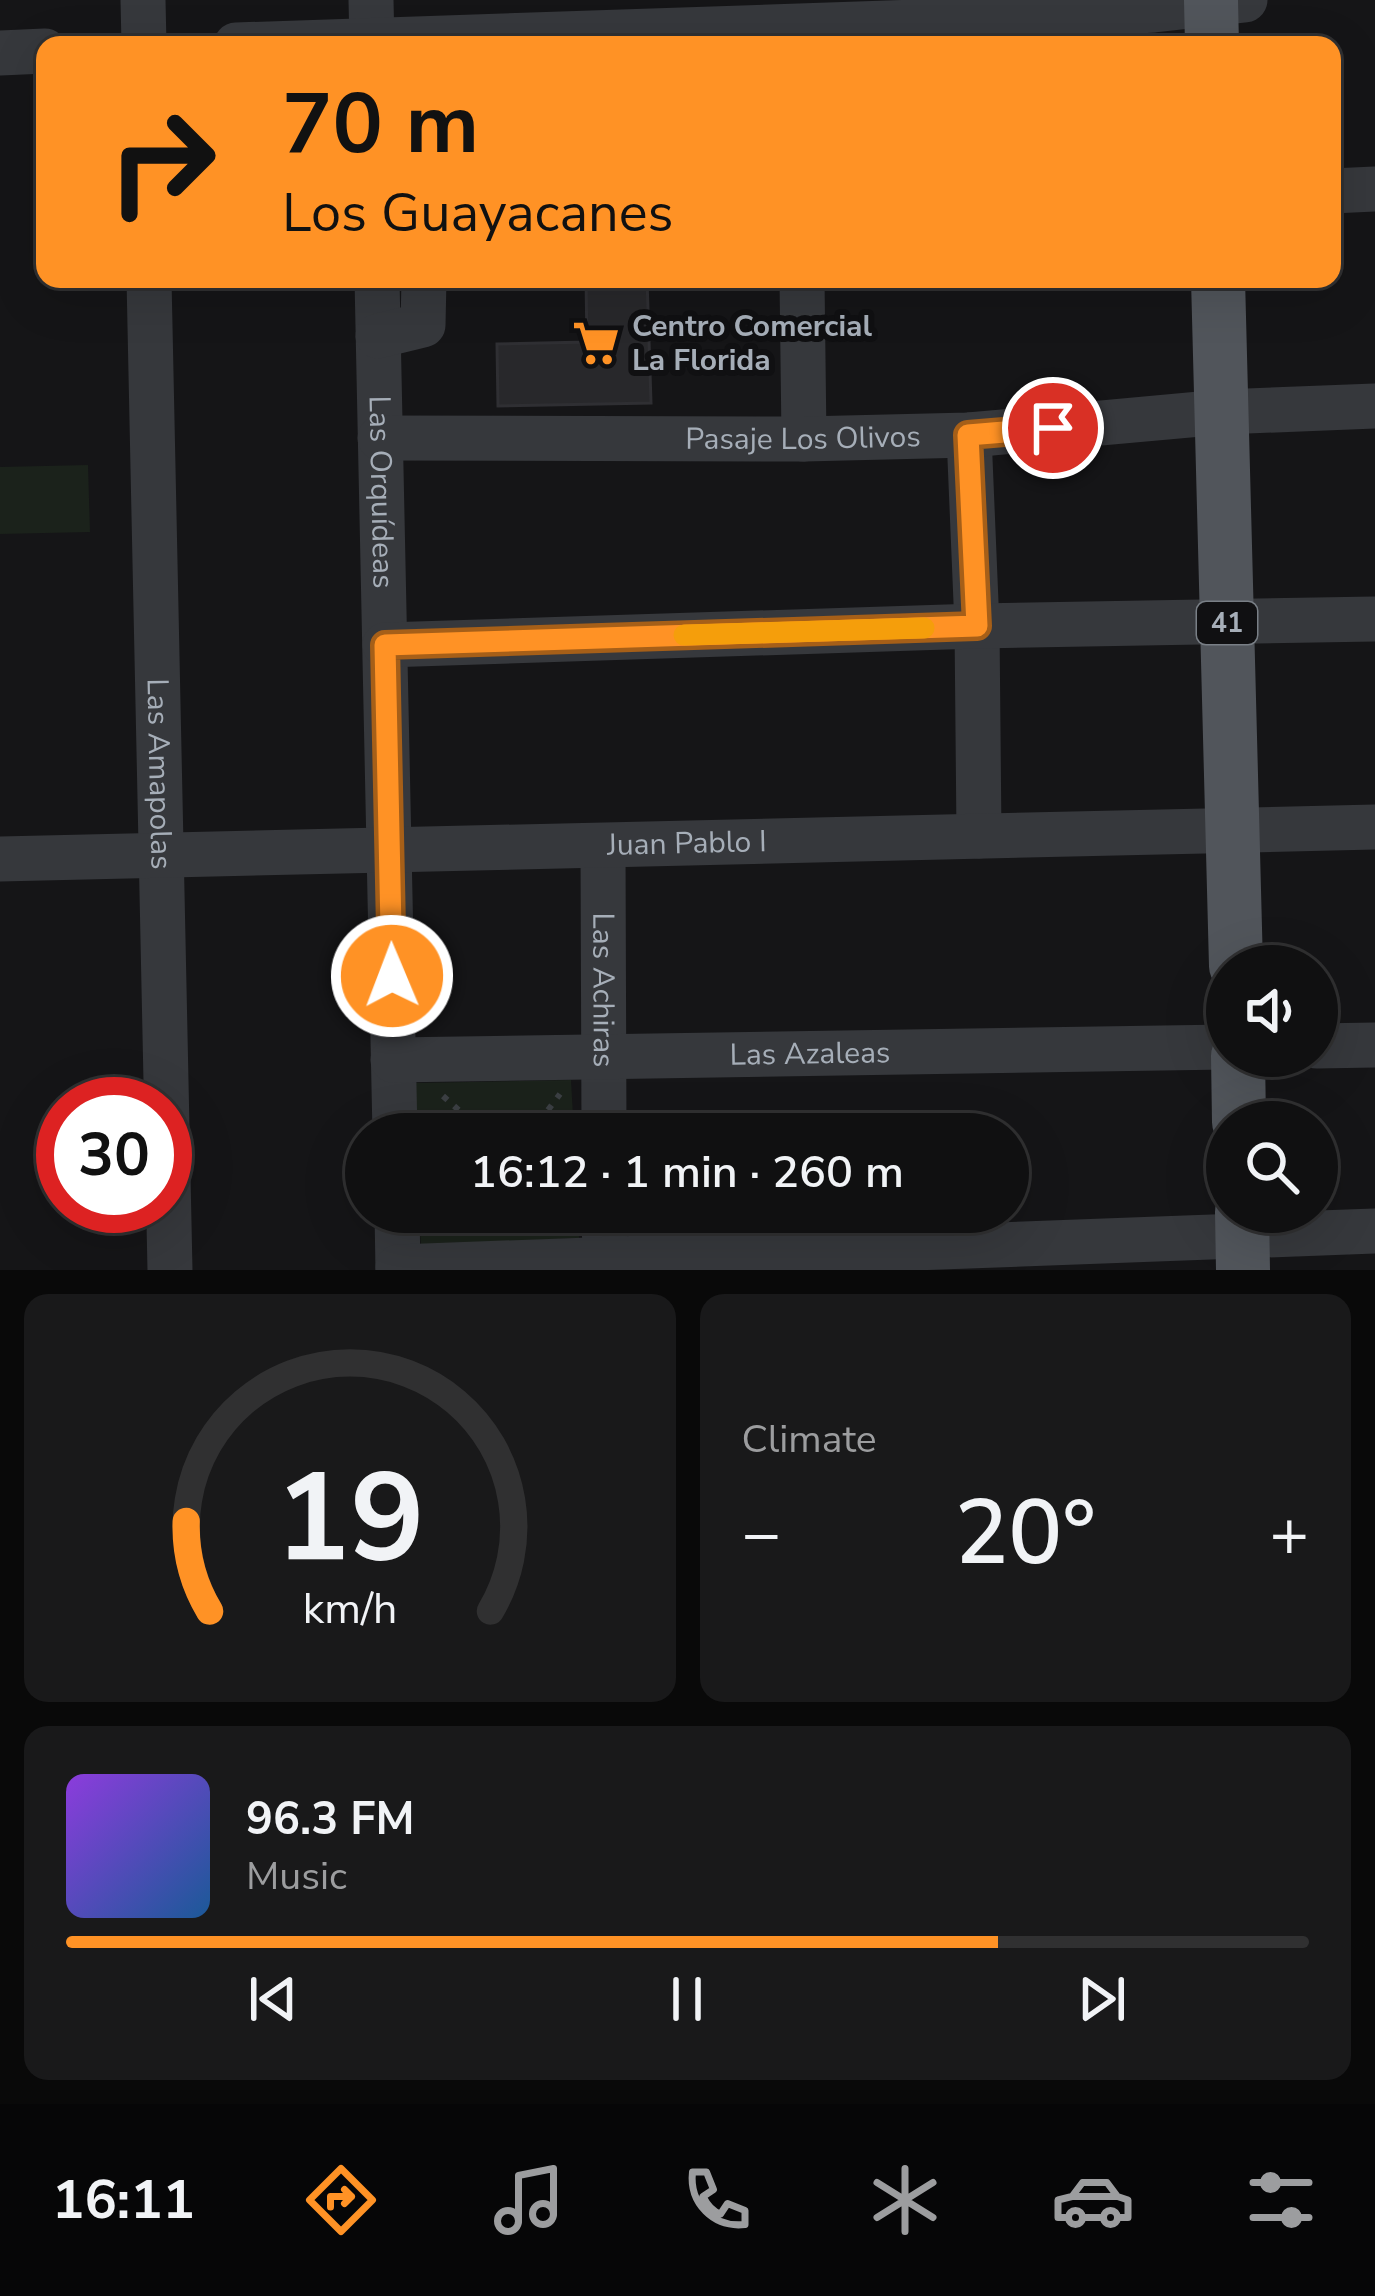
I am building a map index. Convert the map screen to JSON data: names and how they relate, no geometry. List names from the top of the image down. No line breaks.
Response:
{"streets":{"main road":["41"],"street":["Pasaje Los Olivos","Las Orquídeas","Las Amapolas","Juan Pablo I","Las Achiras","Las Azaleas"]},"crossings":[["Pasaje Los Olivos","Las Orquídeas"],["Pasaje Los Olivos","41"],["Las Orquídeas","Juan Pablo I"],["Las Orquídeas","Las Azaleas"],["41","Juan Pablo I"],["Las Amapolas","Juan Pablo I"],["Juan Pablo I","Las Achiras"],["Las Achiras","Las Azaleas"]],"places":{"supermarket":["Centro Comercial La Florida"]},"page":{"turn":["70 m","Los Guayacanes"],"limit":"30","trip":"16:12 · 1 min · 260 m","tile":"Climate","heat":["−","20°","+"],"song":["96.3 FM","Music"],"tabs":"16:11","gauge":["19","km/h"]}}
